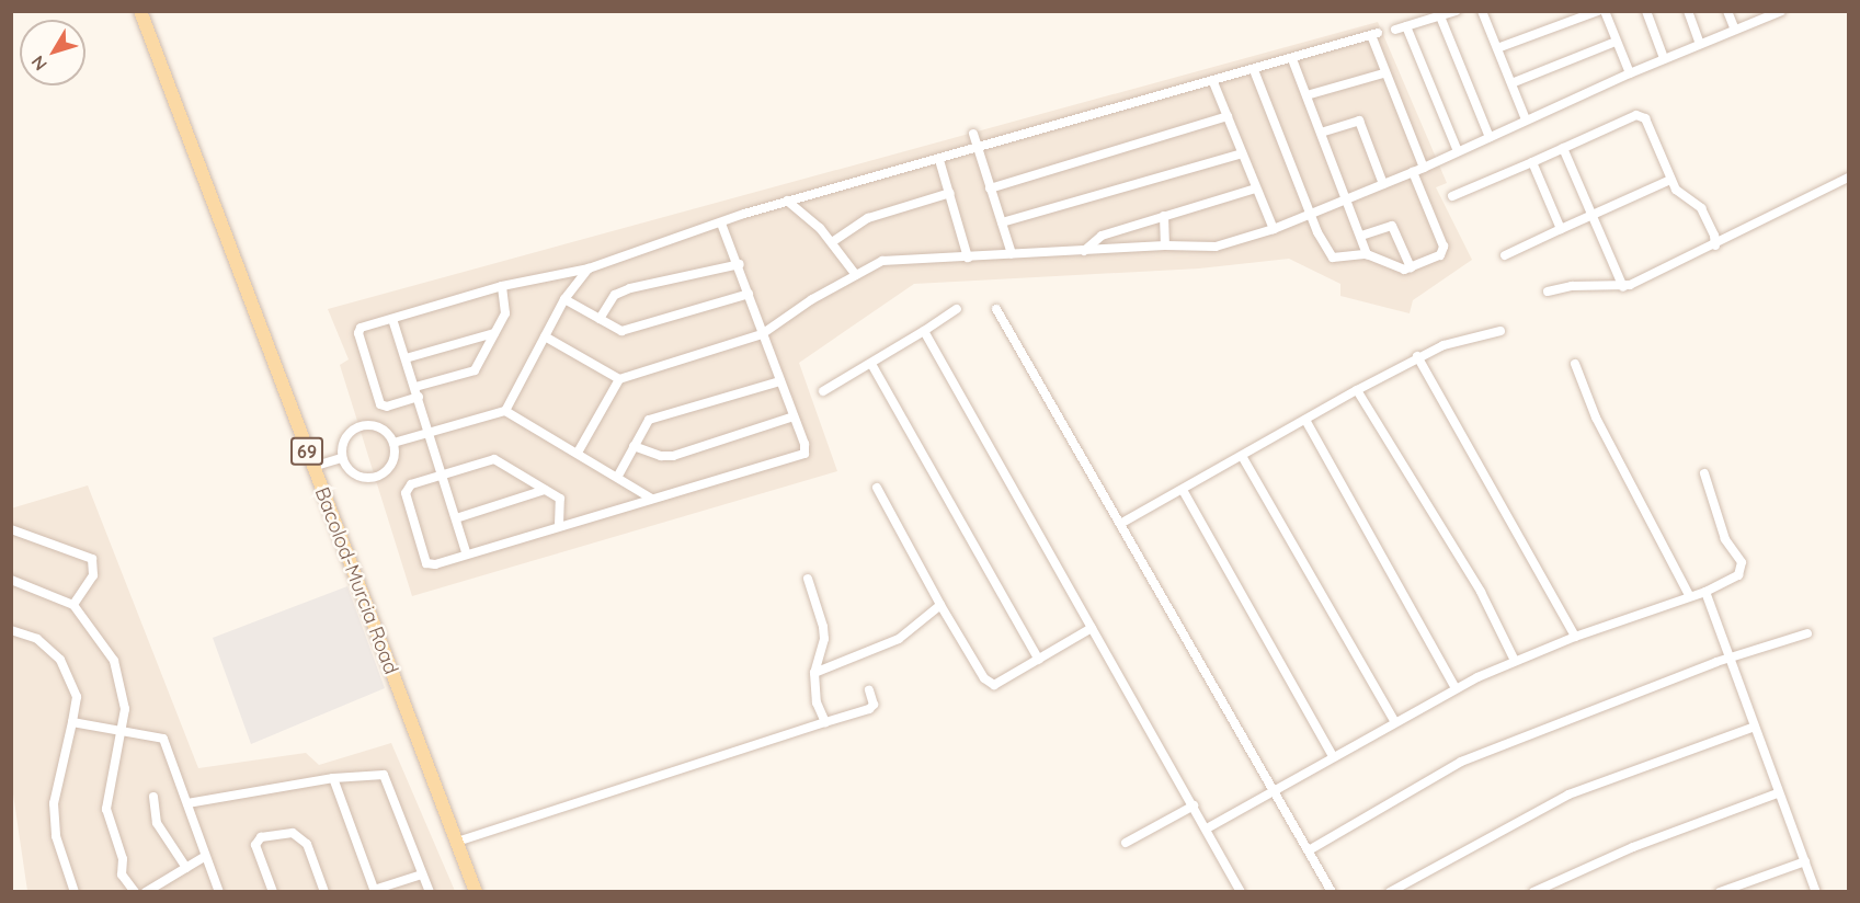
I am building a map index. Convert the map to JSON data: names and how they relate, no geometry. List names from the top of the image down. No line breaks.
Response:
{"streets":{"main road":["69","Bacolod-Murcia Road"]},"north":"bottom left"}
